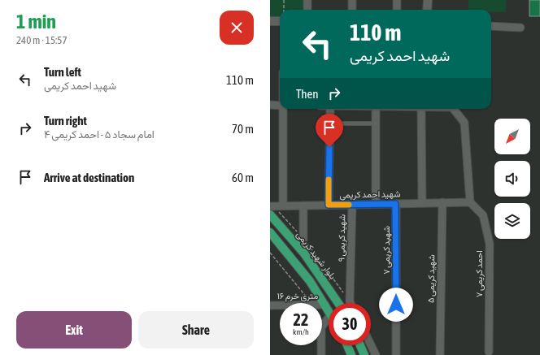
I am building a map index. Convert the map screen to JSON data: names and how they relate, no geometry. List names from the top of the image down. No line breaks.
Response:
{"streets":{"main road":["بلوار شهید کریمی"],"street":["شهید احمد کریمی","شهید کریمی ۹","شهید کریمی ۷","احمد کریمی ۷","شهید کریمی ۵","۱۶ متری خرم"]},"crossings":[["شهید احمد کریمی","شهید کریمی ۹"],["شهید احمد کریمی","شهید کریمی ۷"],["شهید احمد کریمی","احمد کریمی ۷"],["شهید احمد کریمی","شهید کریمی ۵"]],"north":"bottom left","page":{"heading":["1 min","240 m · 15:57"],"turn":["110 m","شهید احمد کریمی"],"list":[{"name":"Turn left","note":"شهید احمد کریمی","value":"110 m"},{"name":"Turn right","note":"امام سجاد ۵ - احمد کریمی ۴","value":"70 m"},{"name":"Arrive at destination","value":"60 m"}],"then":"Then","speed":"22 km/h","limit":"30","buttons":["Exit","Share"]}}
